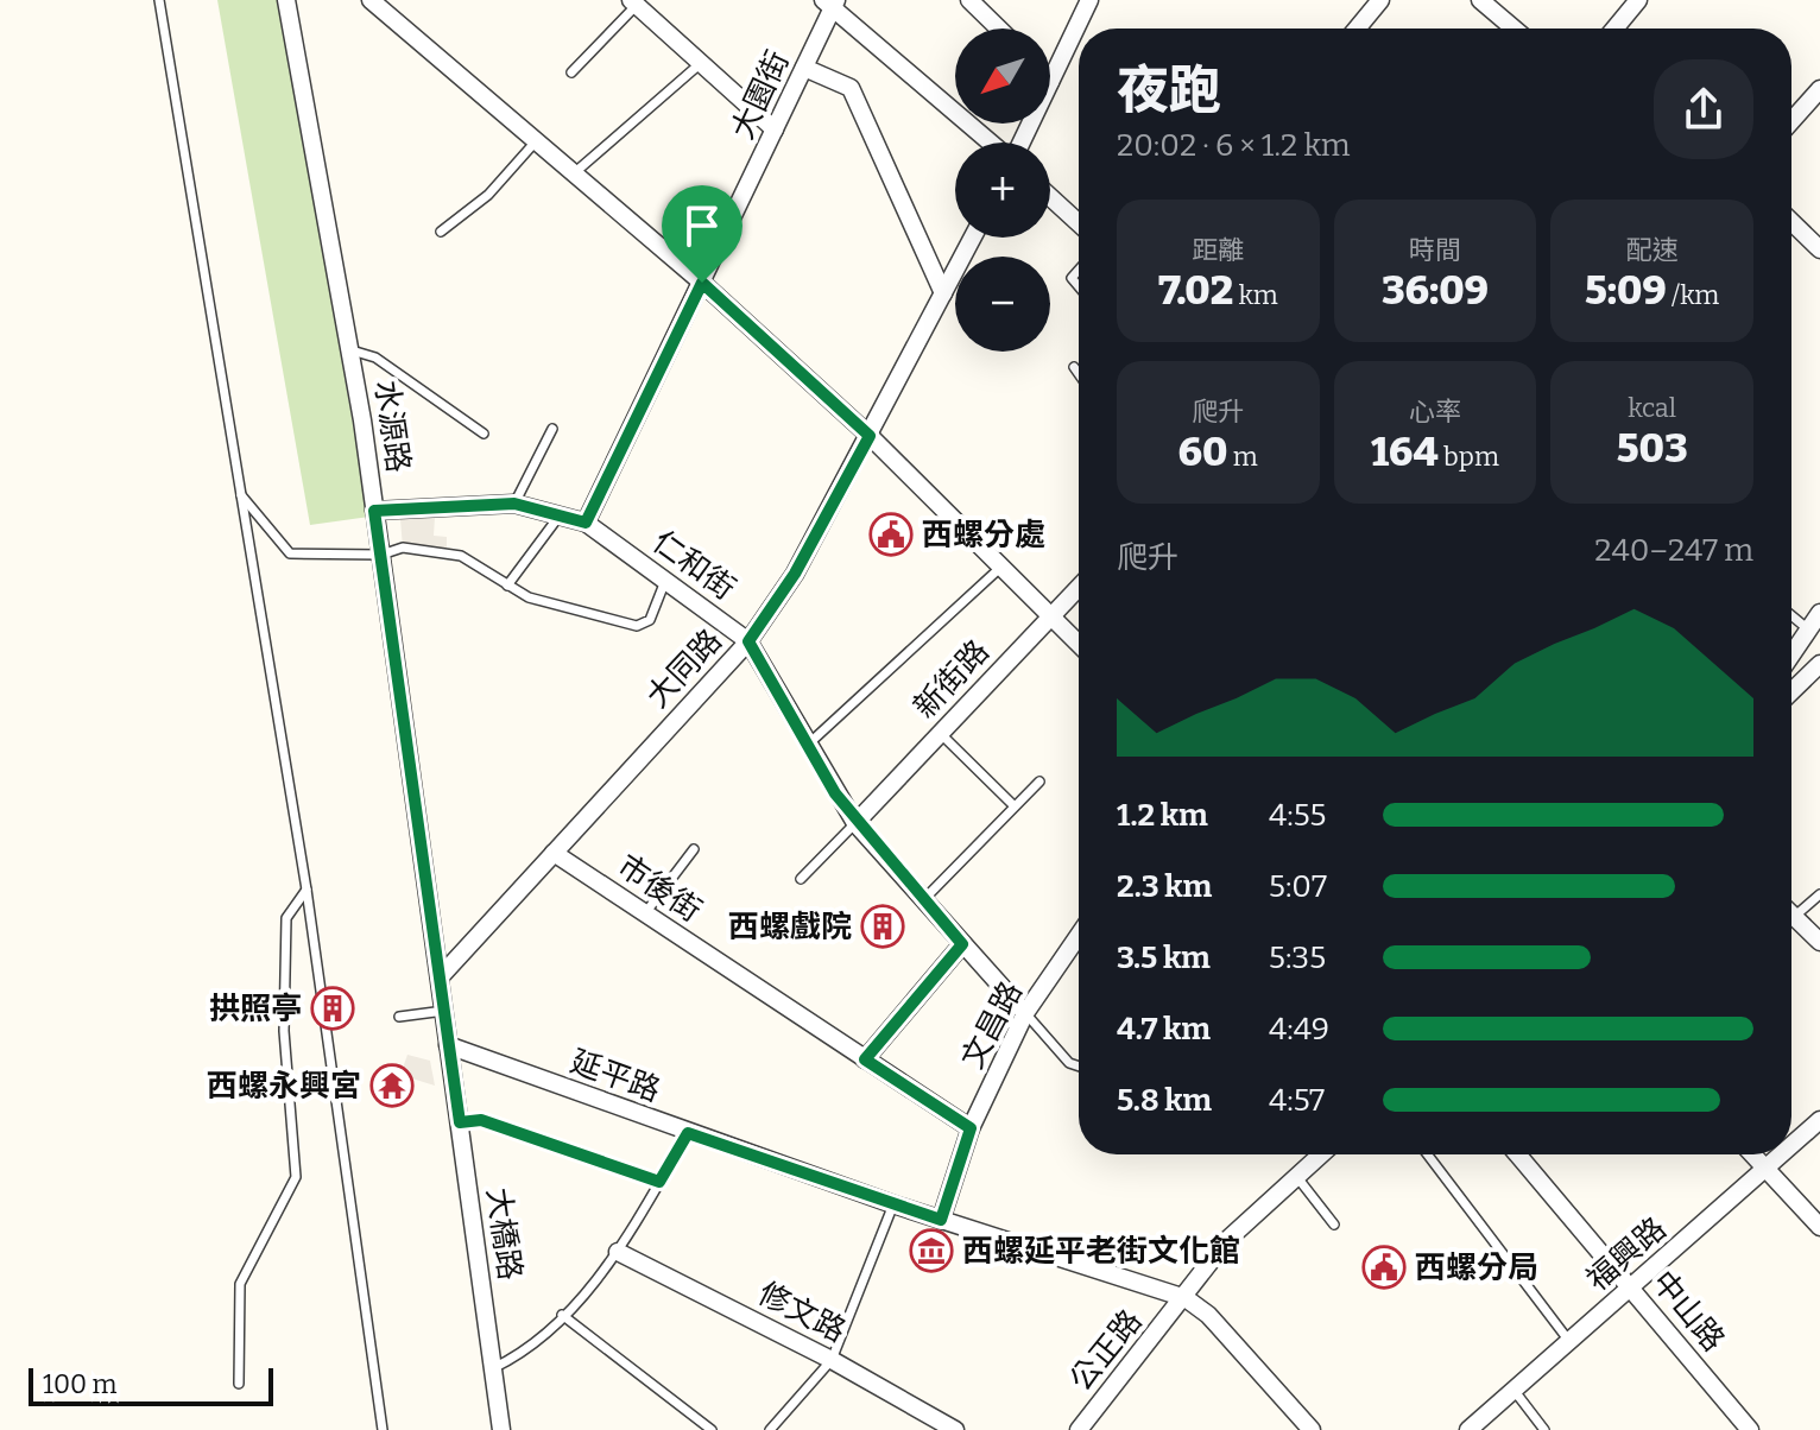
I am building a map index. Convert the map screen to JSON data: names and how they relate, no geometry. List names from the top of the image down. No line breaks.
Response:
{"streets":{"street":["大園街","水源路","仁和街","大同路","新街路","市後街","文昌路","延平路","大橋路","福興路","中山路","修文路","公正路"]},"crossings":[["大園街","仁和街"],["水源路","仁和街"],["水源路","大同路"],["仁和街","大同路"],["仁和街","新街路"],["仁和街","文昌路"],["大同路","市後街"],["市後街","文昌路"],["文昌路","延平路"],["延平路","大橋路"],["延平路","公正路"],["福興路","中山路"]],"places":{"public building":["西螺分處","西螺分局"],"building":["西螺戲院","拱照亭"],"temple":["西螺永興宮"],"museum":["西螺延平老街文化館"]},"scale_bar":"100 m","north":"bottom left","page":{"map_buttons":["+","−"],"heading":["夜跑","20:02 · 6 × 1.2 km"],"stats":[["距離","7.02 km"],["時間","36:09"],["配速","5:09 /km"],["爬升","60 m"],["心率","164 bpm"],["kcal","503"]],"chart":["爬升","240–247 m"],"list":[{"name":"1.2 km","note":"4:55"},{"name":"2.3 km","note":"5:07"},{"name":"3.5 km","note":"5:35"},{"name":"4.7 km","note":"4:49"},{"name":"5.8 km","note":"4:57"}],"scale":"100 m"}}
